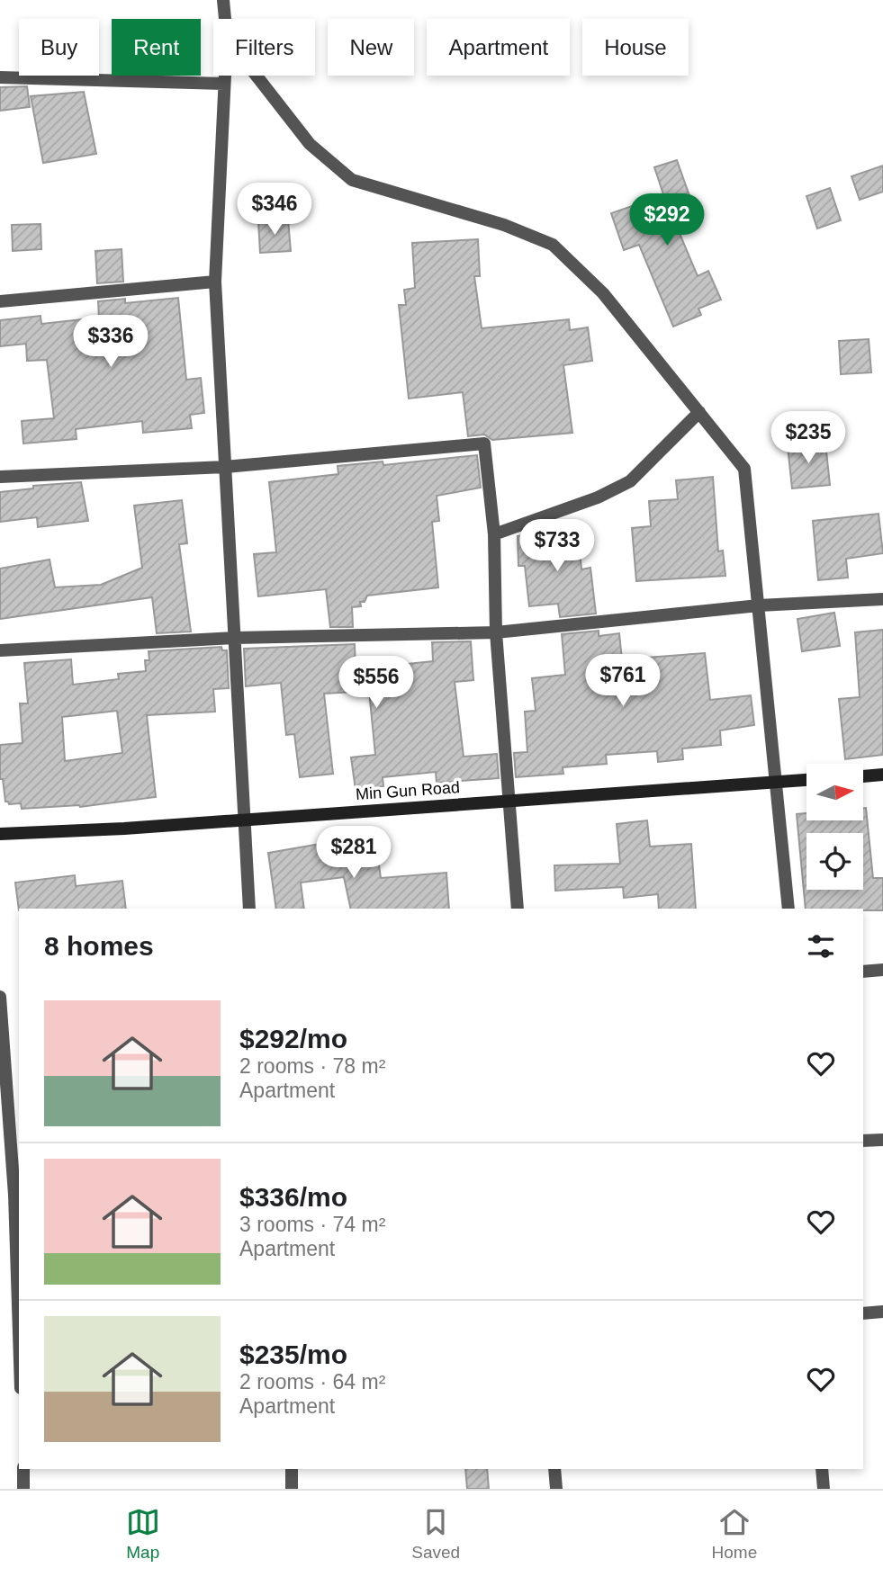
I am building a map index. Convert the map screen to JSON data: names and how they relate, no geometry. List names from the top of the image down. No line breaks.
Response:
{"streets":{"street":["Min Gun Road"]},"north":"right","page":{"chip":["Buy","Rent","Filters","New","Apartment","House"],"price":["$346","$292","$336","$235","$733","$761","$556","$281"],"heading":"8 homes","list":[{"name":"$292/mo","note":"2 rooms · 78 m² · Apartment"},{"name":"$336/mo","note":"3 rooms · 74 m² · Apartment"},{"name":"$235/mo","note":"2 rooms · 64 m² · Apartment"}],"tabs":["Map","Saved","Home"]}}
